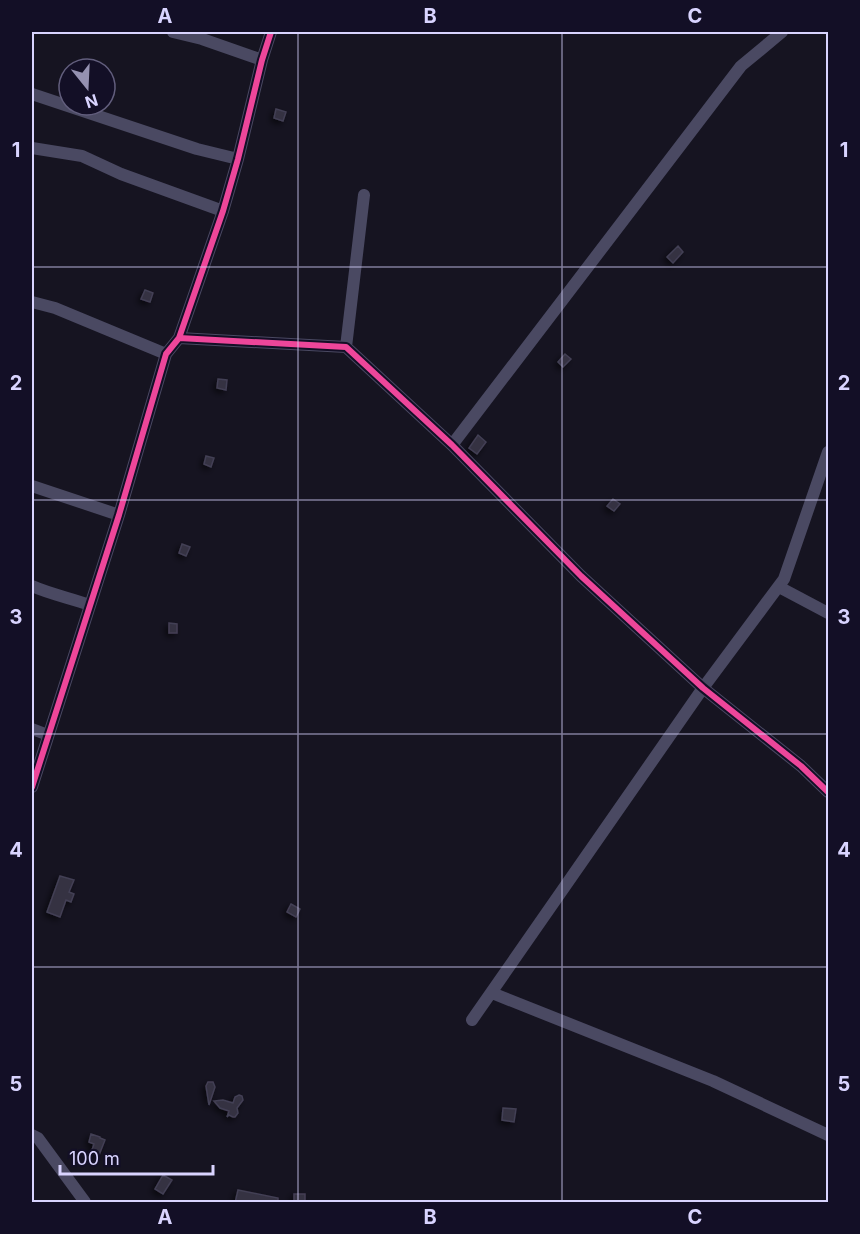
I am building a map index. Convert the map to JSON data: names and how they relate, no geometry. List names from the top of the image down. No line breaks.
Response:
{"scale_bar":"100 m","north":"bottom","grid":{"columns":["A","B","C"],"rows":["1","2","3","4","5"]}}
